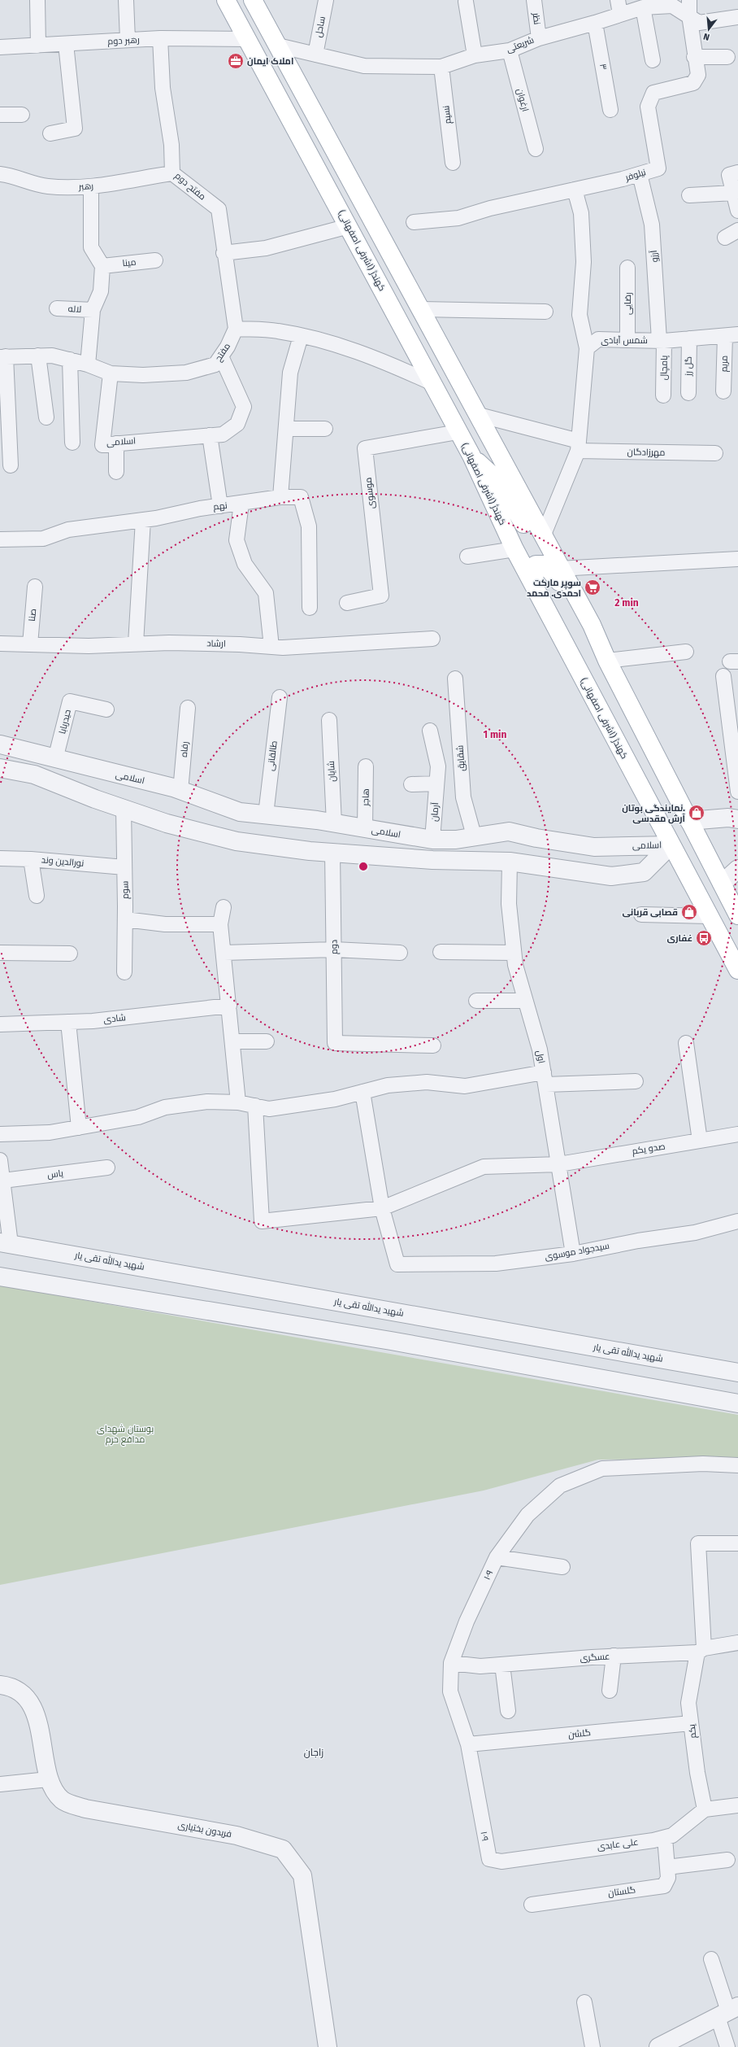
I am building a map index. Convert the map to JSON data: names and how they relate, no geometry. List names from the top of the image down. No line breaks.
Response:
{"streets":{"main road":["کهندژ (اشرفی اصفهانی)"],"street":["نظر","ساحل","رهبر دوم","شریعتی","۳","ارغوان","نسیم","نیلوفر","رهبر","مفتح دوم","آرزو","مینا","رضایی","لاله","شمس آبادی","مفتح","مریم","گل رز","پامچال","اسلامی","مهرزادگان","موسوی","نهم","صنا","ارشاد","حیدربابا","رفاه","طالقانی","شقایق","شایان","هاجر","آرمان","نورالدین وند","سوم","دوم","شادی","اول","صدو یکم","یاس","سیدجواد موسوی","شهید یدالله تقی یار","۱۰۹","عسگری","یکم","گلشن","فریدون بختیاری","علی عابدی","گلستان"]},"crossings":[["نظر","شریعتی"],["ساحل","شریعتی"],["رهبر دوم","مفتح دوم"],["رهبر دوم","کهندژ (اشرفی اصفهانی)"],["شریعتی","۳"],["شریعتی","ارغوان"],["شریعتی","نسیم"],["شریعتی","نیلوفر"],["نیلوفر","آرزو"],["رهبر","مفتح دوم"],["مفتح دوم","مفتح"],["کهندژ (اشرفی اصفهانی)","اسلامی"],["کهندژ (اشرفی اصفهانی)","موسوی"],["آرزو","شمس آبادی"],["آرزو","پامچال"],["رضایی","شمس آبادی"],["شمس آبادی","مریم"],["شمس آبادی","گل رز"],["شمس آبادی","پامچال"],["مفتح","اسلامی"],["اسلامی","حیدربابا"],["اسلامی","رفاه"],["اسلامی","طالقانی"],["اسلامی","شقایق"],["اسلامی","شایان"],["اسلامی","هاجر"],["اسلامی","آرمان"],["اسلامی","سوم"],["اسلامی","دوم"],["اسلامی","اول"],["صنا","ارشاد"],["نورالدین وند","سوم"],["اول","صدو یکم"],["اول","سیدجواد موسوی"],["صدو یکم","سیدجواد موسوی"],["۱۰۹","عسگری"],["۱۰۹","گلشن"],["۱۰۹","علی عابدی"],["عسگری","یکم"],["یکم","گلشن"],["یکم","علی عابدی"],["علی عابدی","گلستان"]],"districts":["زاجان"],"parks":["بوستان شهدای مدافع حرم"],"places":{"office":["املاک ایمان"],"supermarket":["سوپر مارکت احمدی. محمد"],"shop":["نمایندگی بوتان. آرش مقدسی","قصابی قربانی"],"bus stop":["غفاری"]},"north":"bottom","rings":["2 min","1 min"]}
